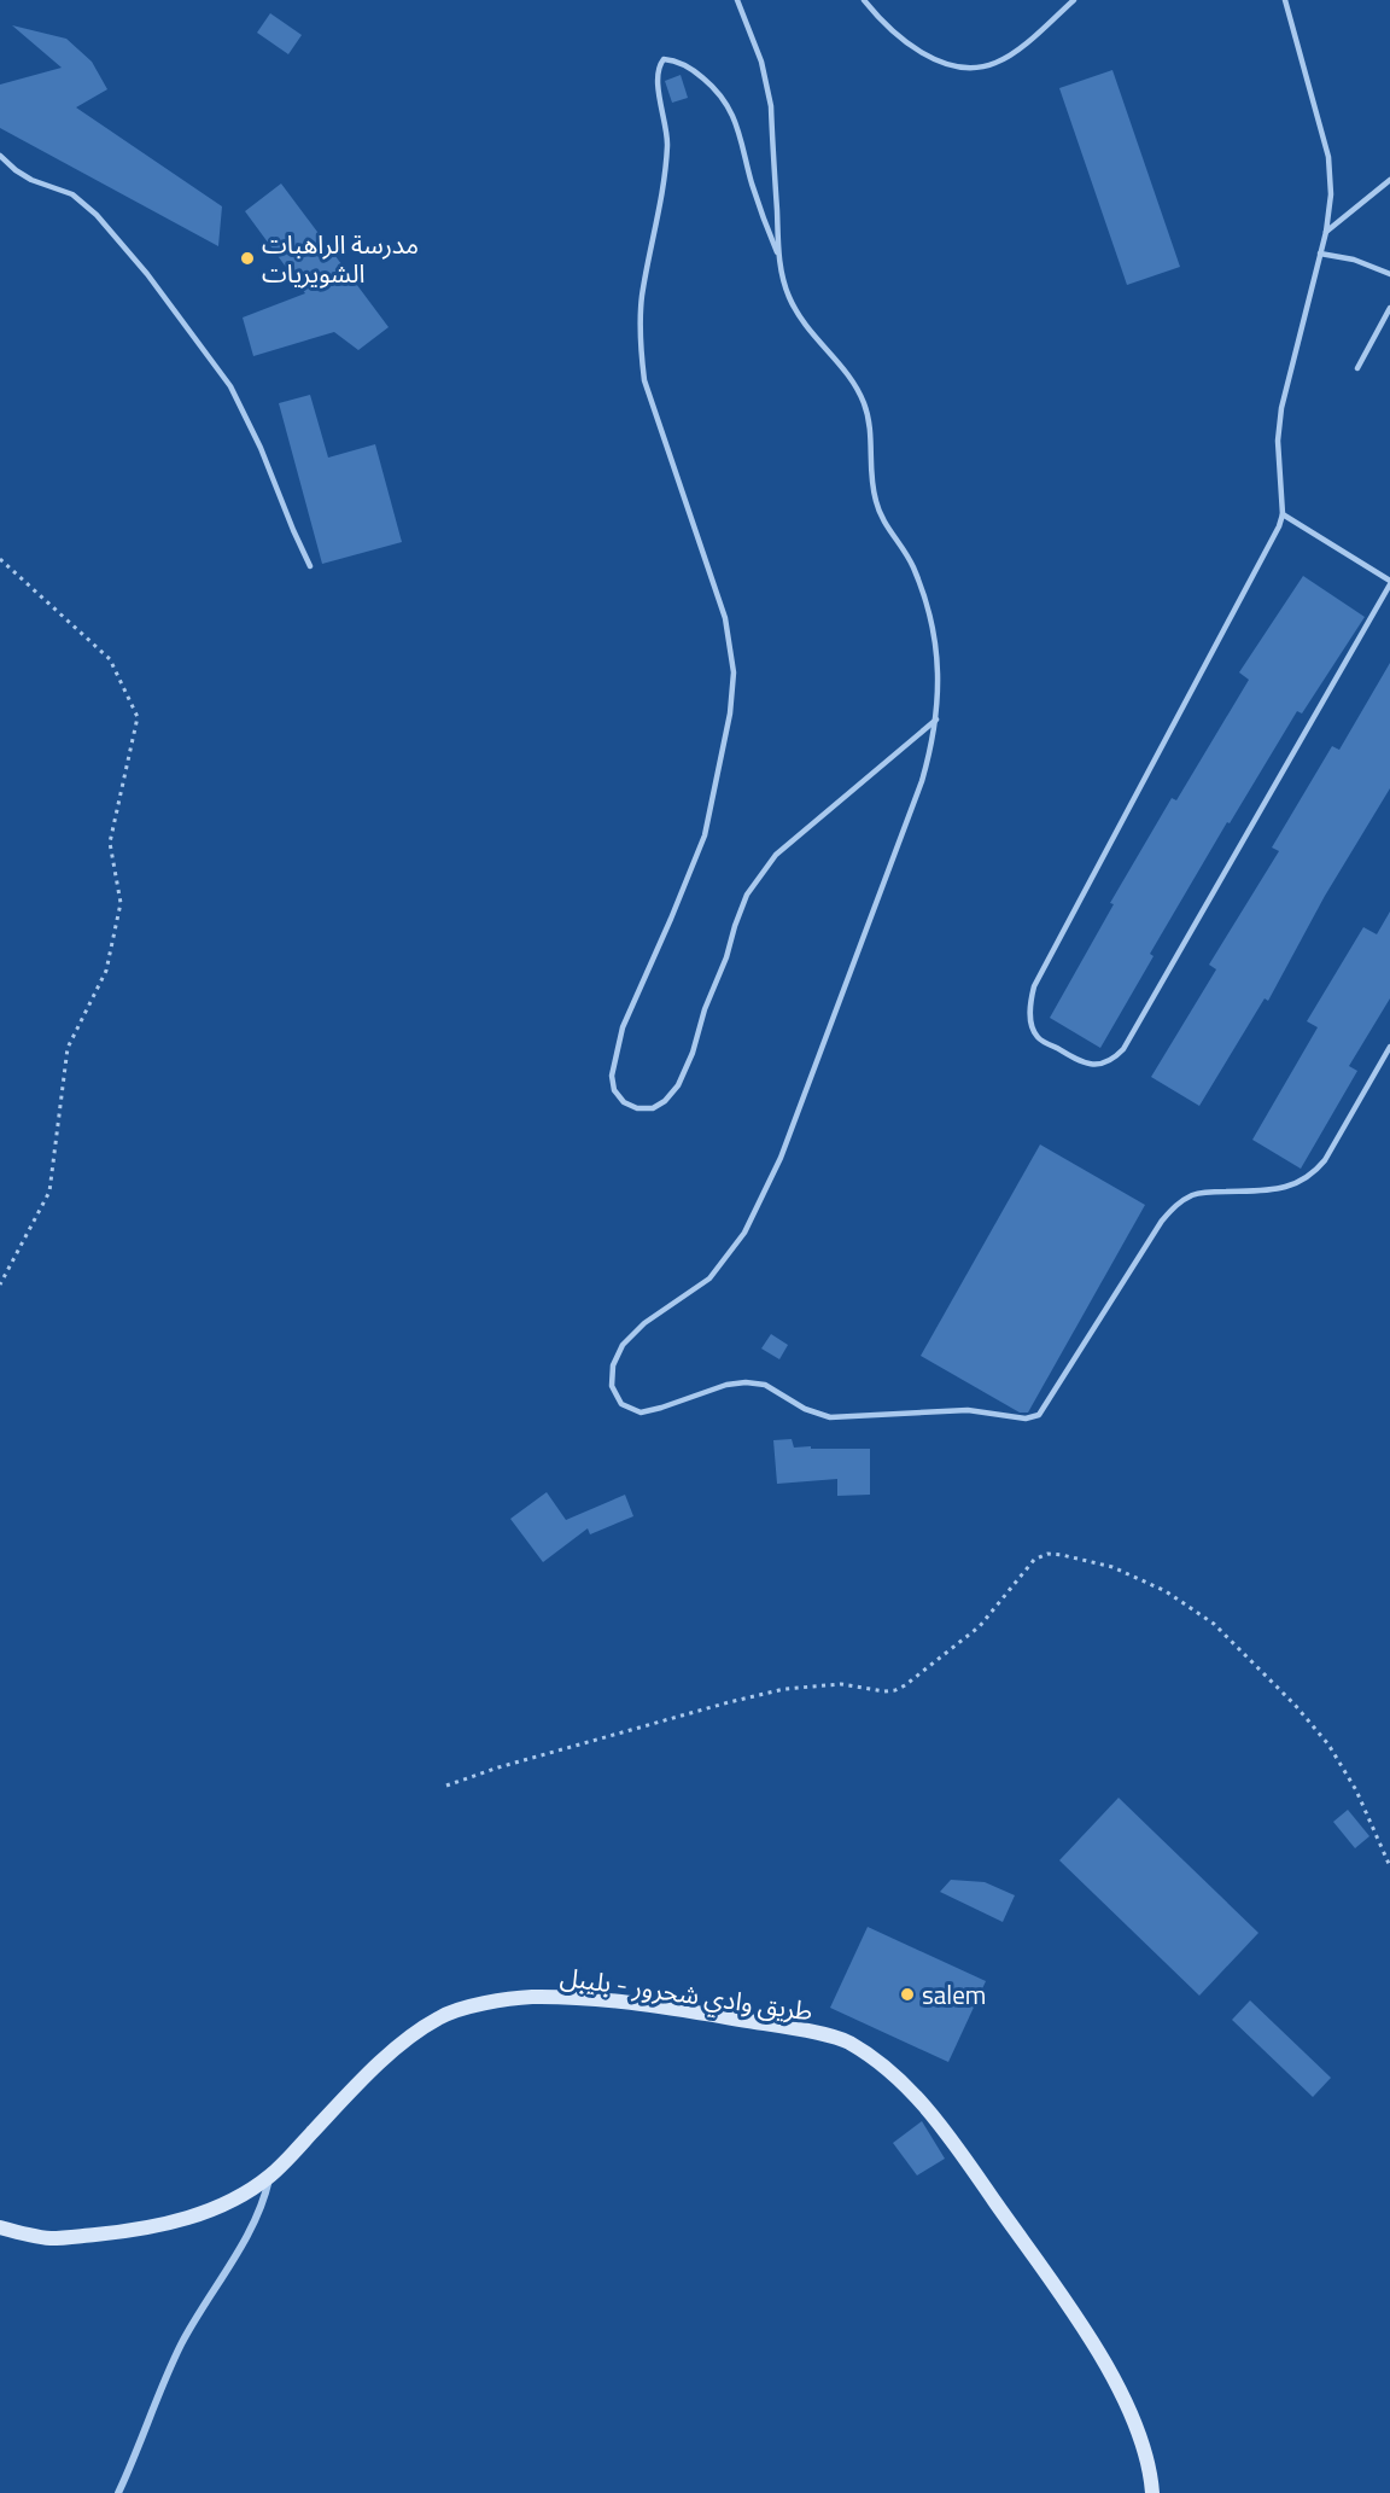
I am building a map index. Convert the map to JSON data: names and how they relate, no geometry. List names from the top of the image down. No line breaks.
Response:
{"streets":{"street":["طريق وادي شحرور - بليبل"]},"places":["مدرسة الراهبات الشويريات","salem"]}
